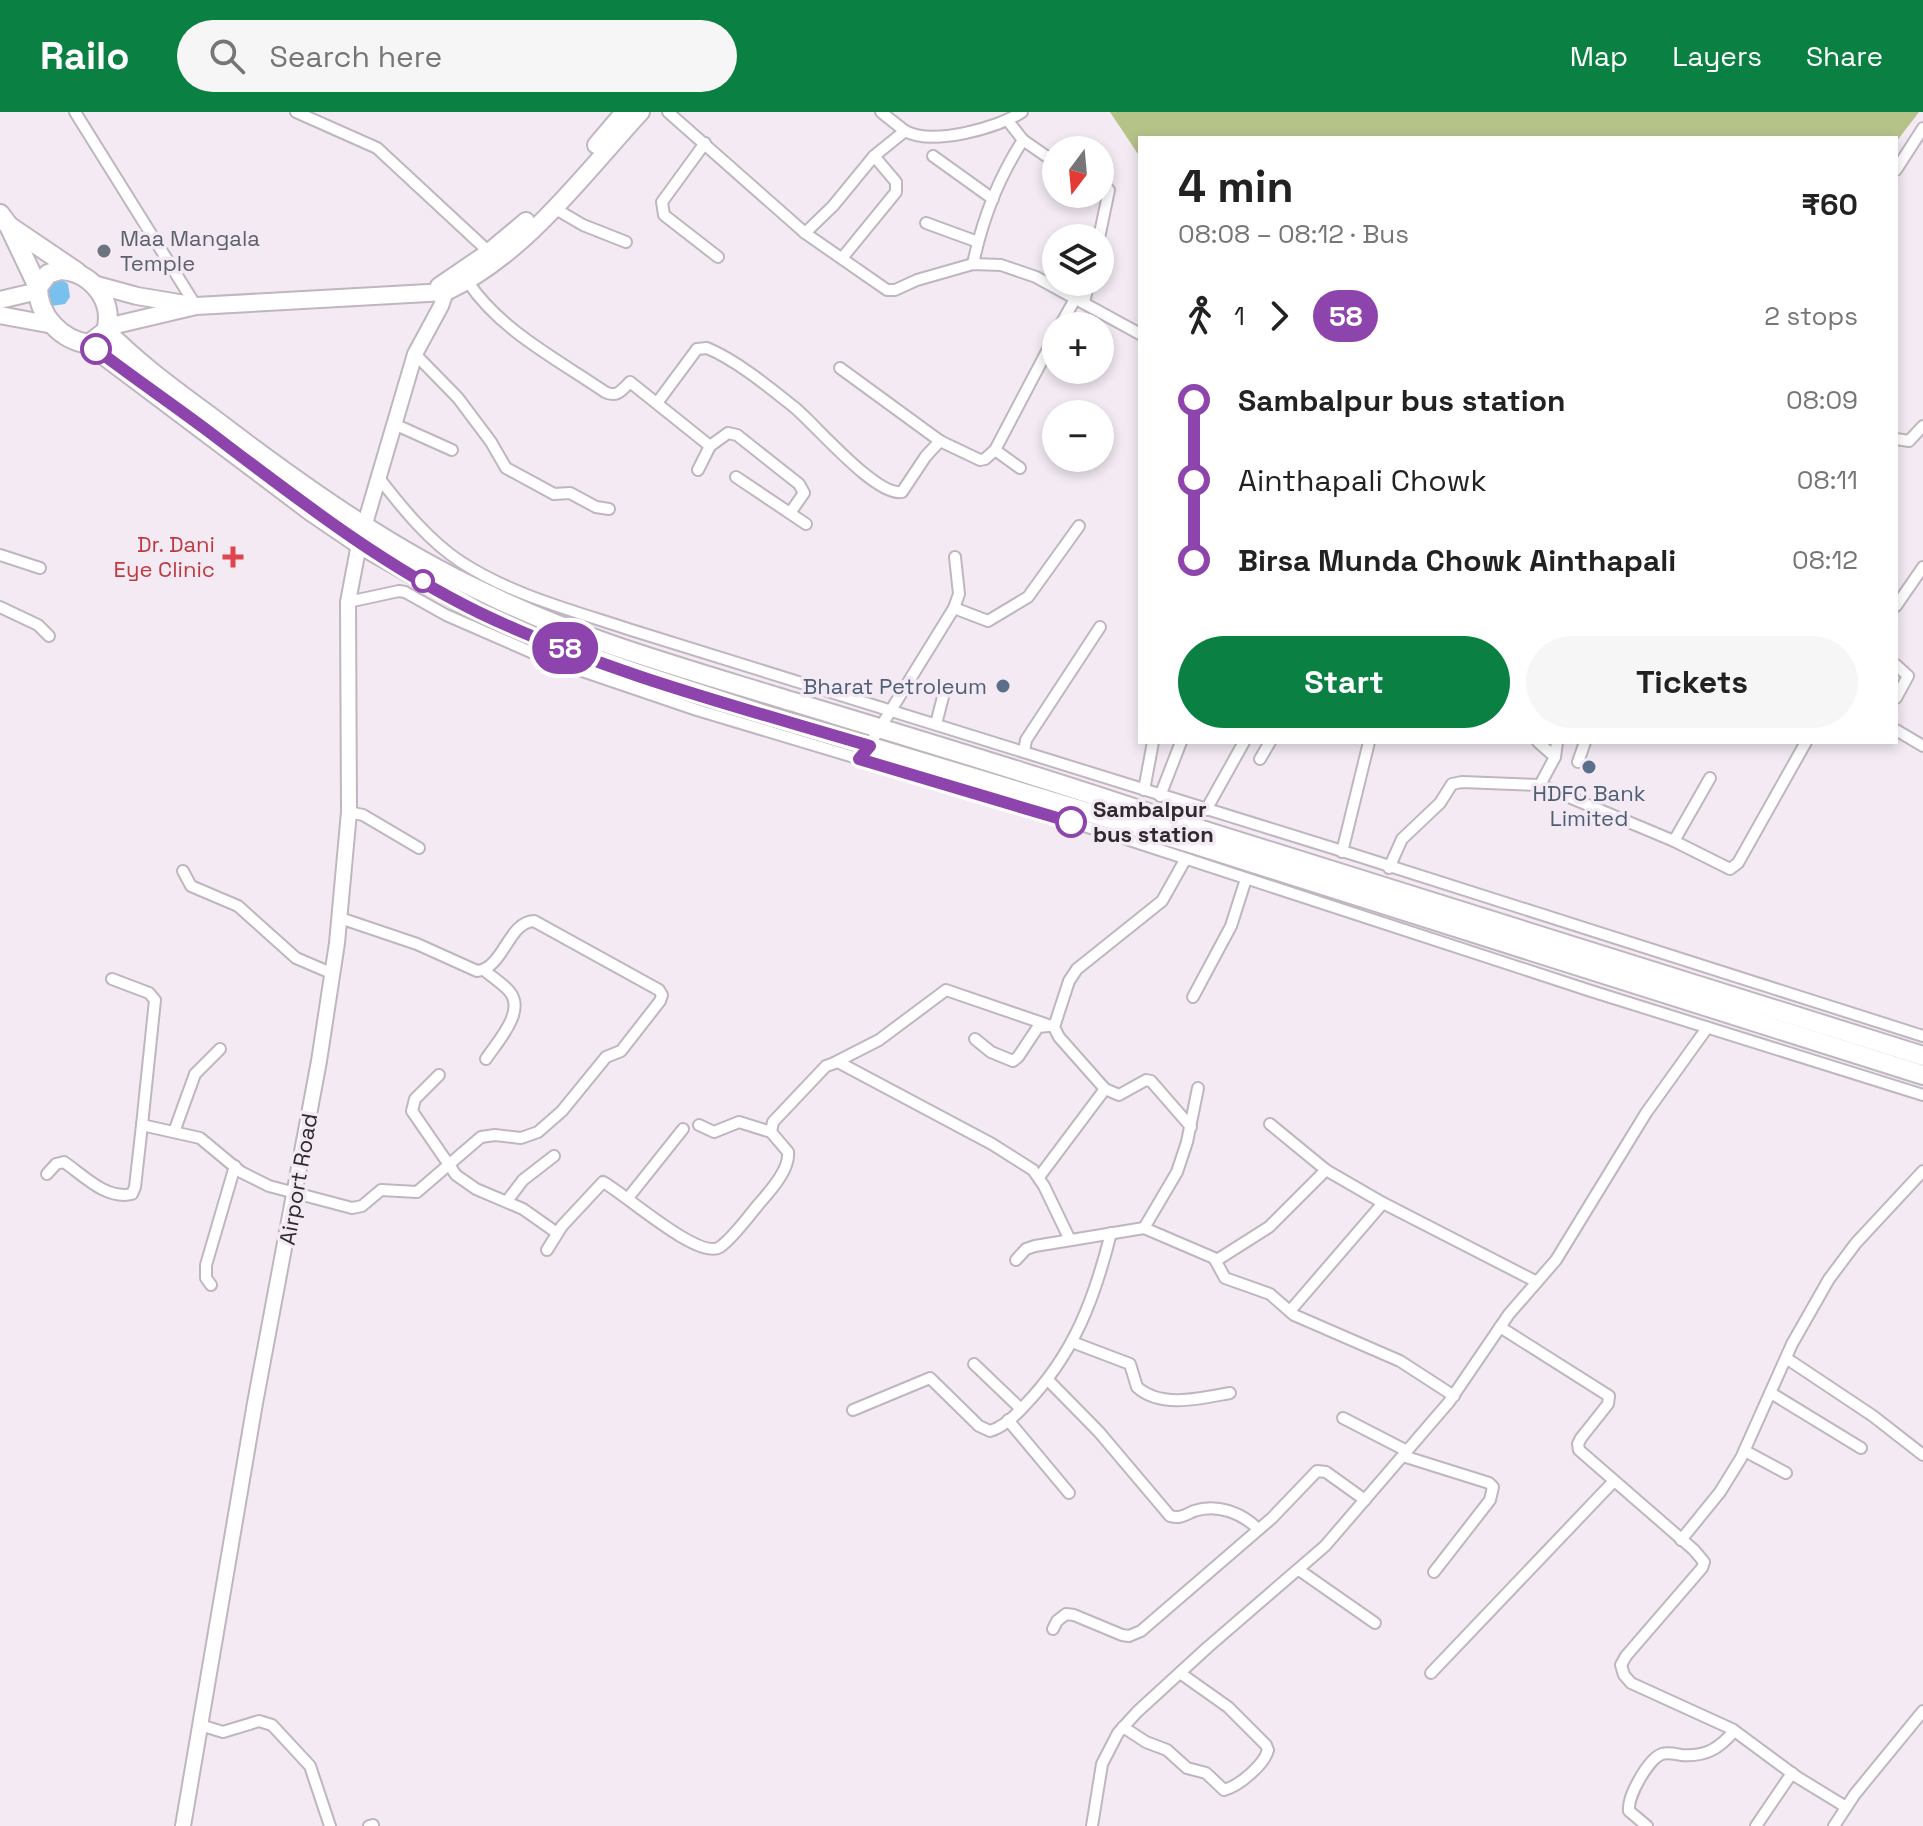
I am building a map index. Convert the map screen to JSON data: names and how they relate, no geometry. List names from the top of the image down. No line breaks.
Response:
{"streets":{"main road":["Airport Road"]},"places":{"other":["Maa Mangala Temple","Bharat Petroleum","HDFC Bank Limited","Sambalpur bus station"],"health":["Dr. Dani Eye Clinic"]},"lines":["bus line 58"],"north":"bottom","page":{"header":"Railo","search":"Search here","nav":["Map","Layers","Share"],"on_map":"58","map_buttons":["+","−"],"heading":["4 min","08:08 – 08:12 · Bus","₹60"],"legs":["1","58","2 stops"],"list":[{"name":"Sambalpur bus station","value":"08:09"},{"name":"Ainthapali Chowk","value":"08:11"},{"name":"Birsa Munda Chowk Ainthapali","value":"08:12"}],"buttons":["Start","Tickets"]}}
